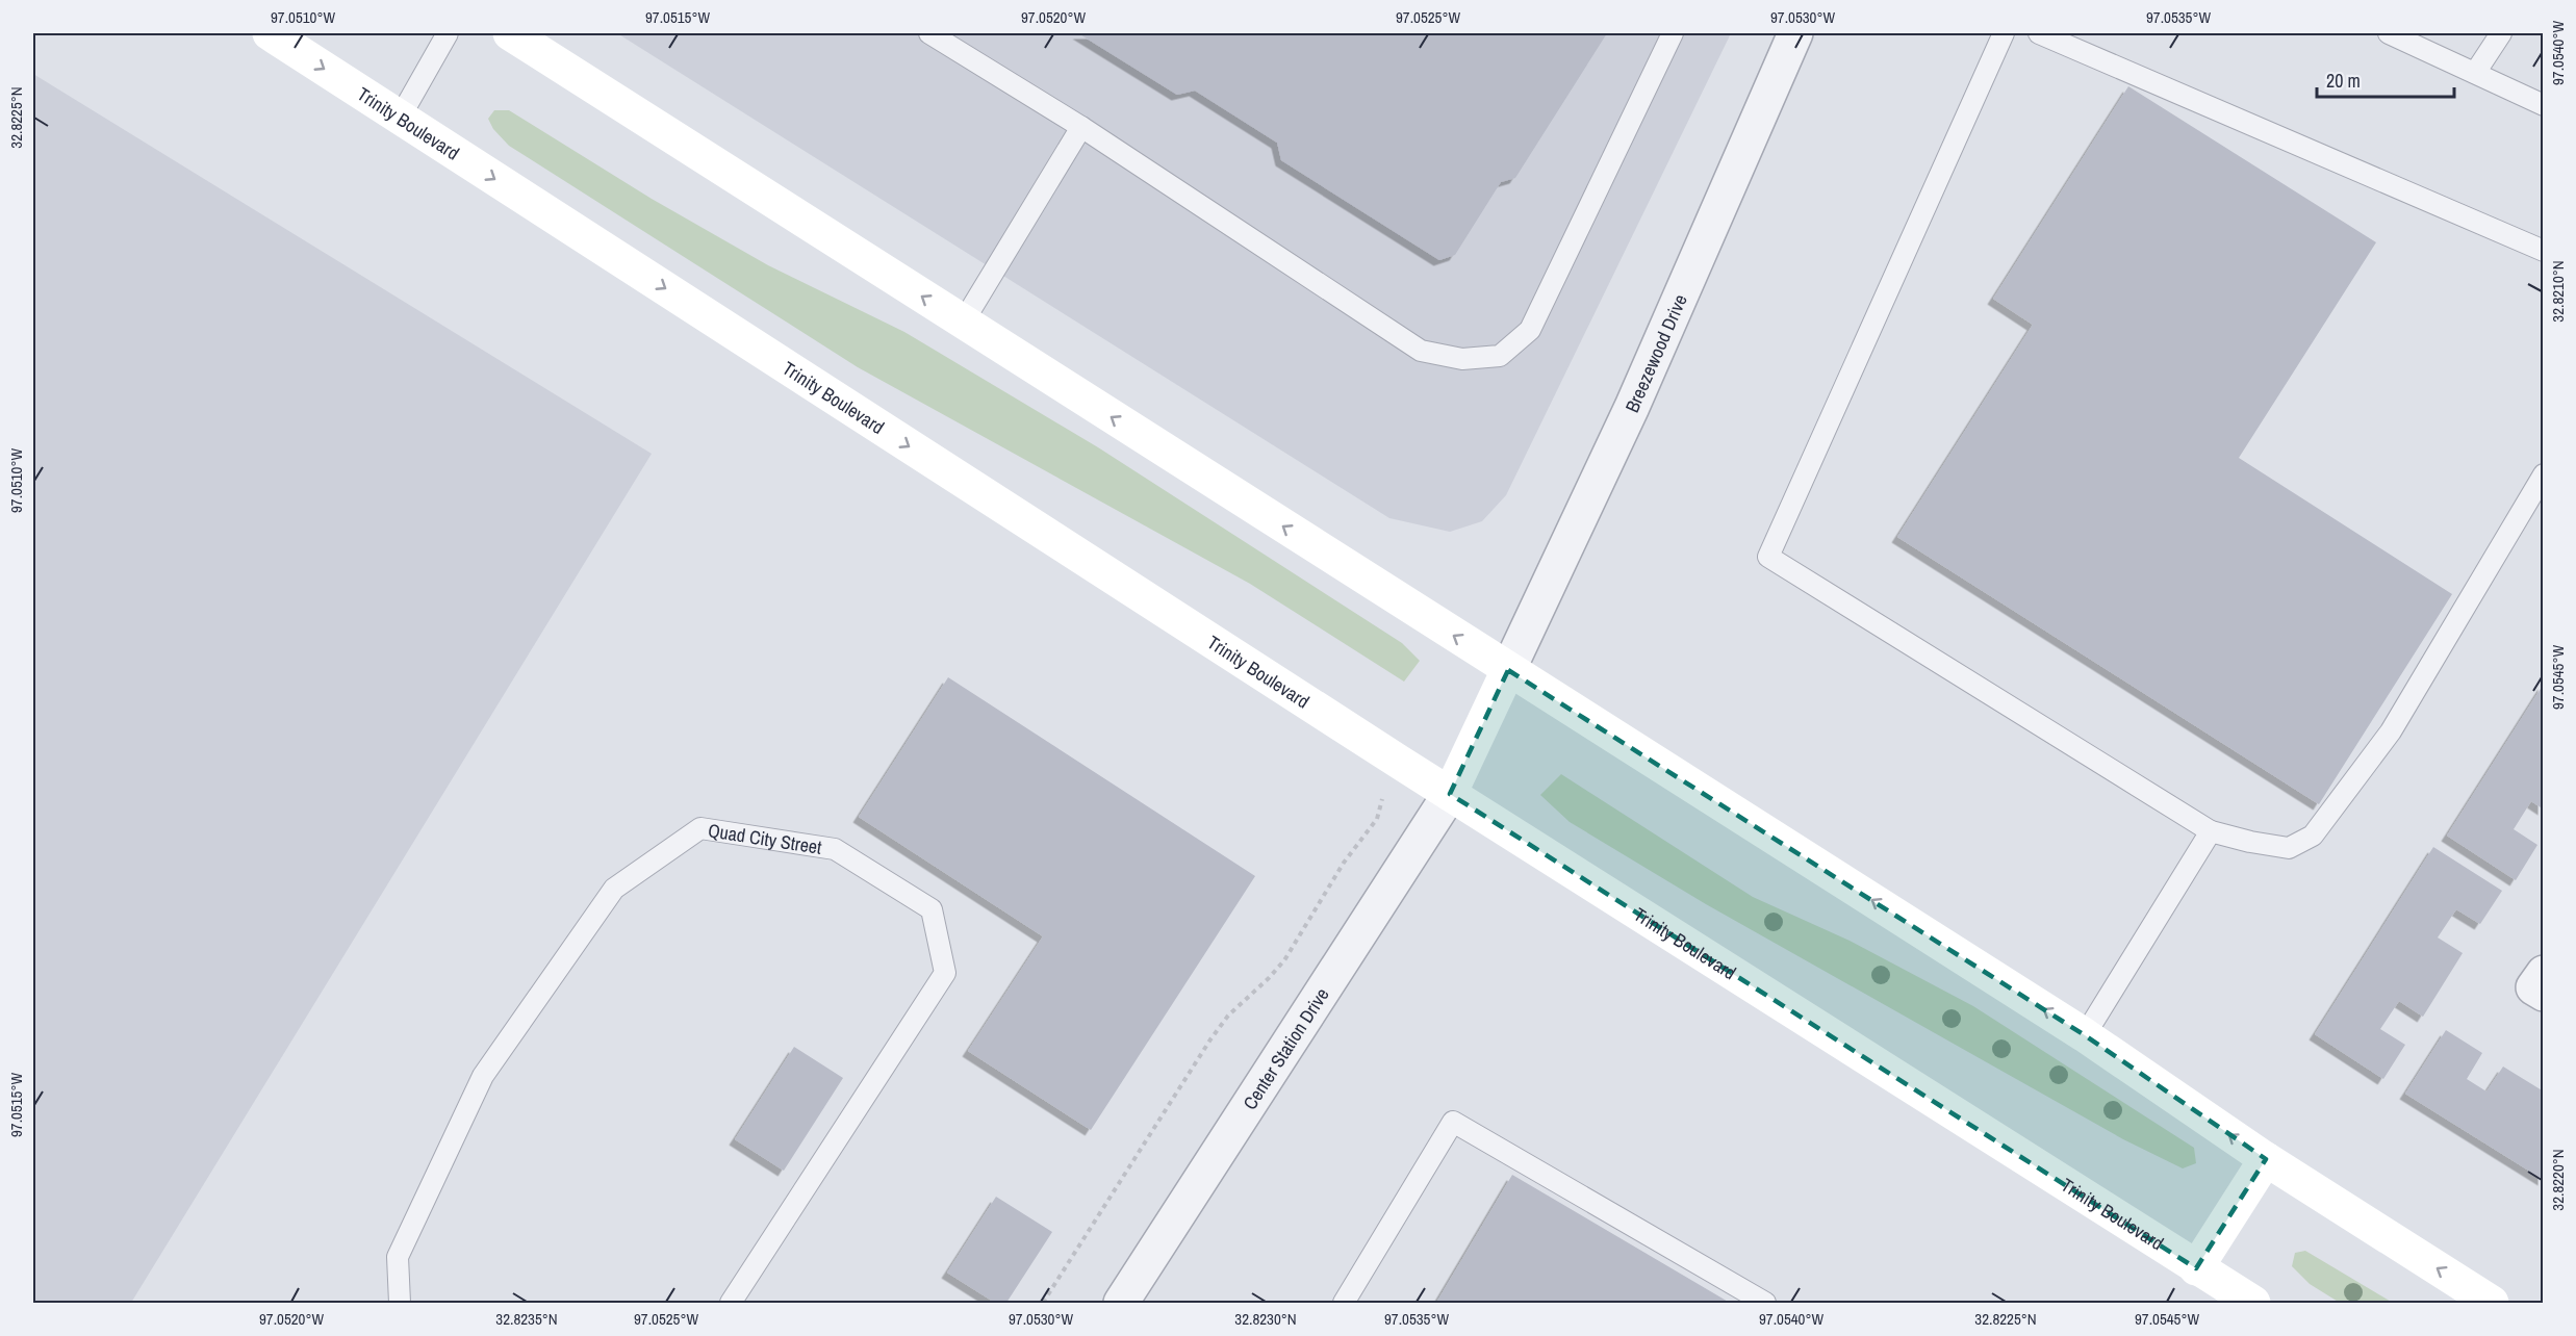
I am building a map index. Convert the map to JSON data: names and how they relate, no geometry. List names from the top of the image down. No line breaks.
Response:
{"streets":{"main road":["Trinity Boulevard"],"street":["Breezewood Drive","Center Station Drive"],"lane":["Quad City Street"]},"crossings":[["Trinity Boulevard","Center Station Drive"]],"scale_bar":"20 m","coordinates":["97.0510°W","97.0515°W","97.0520°W","97.0525°W","97.0530°W","97.0535°W","97.0540°W","32.8225°N","32.8210°N","97.0545°W","32.8220°N","32.8235°N","32.8230°N"]}
